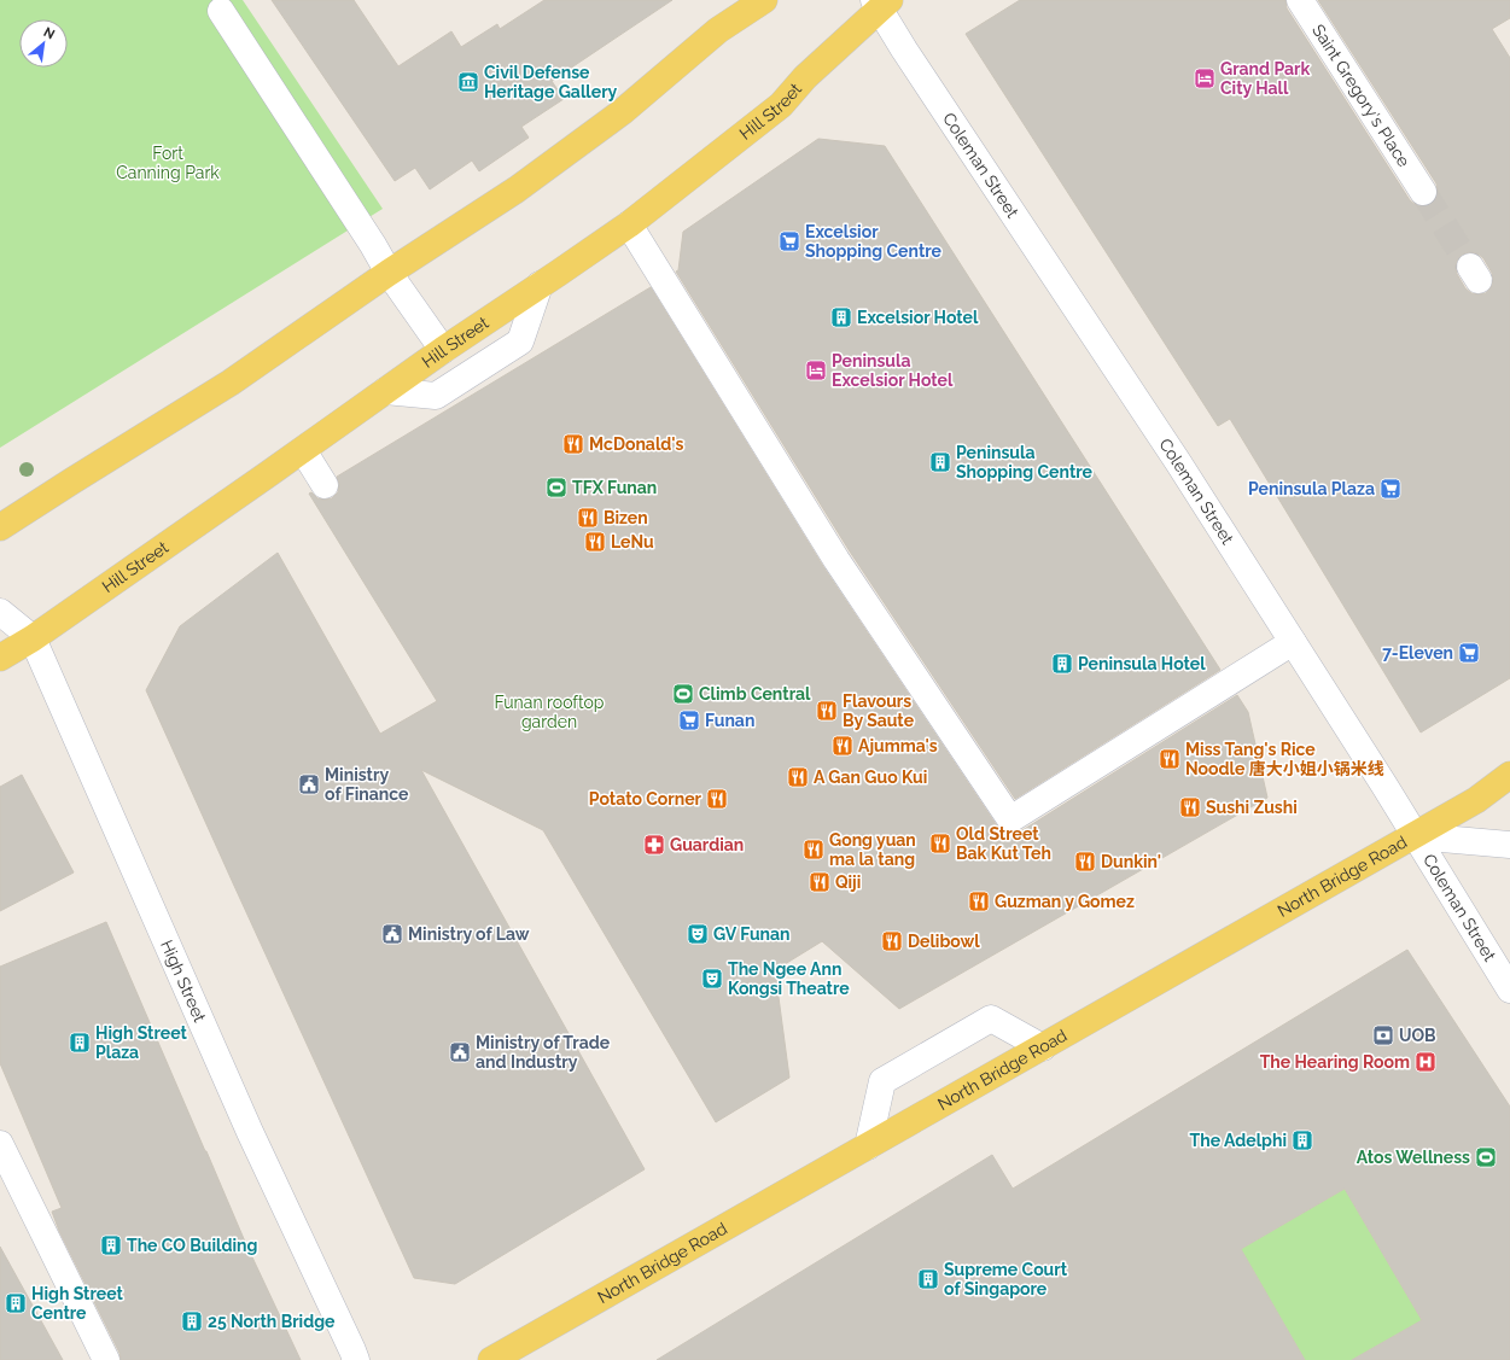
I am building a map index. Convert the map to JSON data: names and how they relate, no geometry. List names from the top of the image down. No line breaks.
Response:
{"streets":{"main road":["Hill Street","North Bridge Road"],"street":["Saint Gregory's Place","Coleman Street","High Street"]},"crossings":[["Hill Street","Coleman Street"],["Hill Street","High Street"],["Coleman Street","North Bridge Road"]],"parks":["Fort Canning Park","Funan rooftop garden"],"places":{"hotel":["Grand Park City Hall","Peninsula Excelsior Hotel"],"museum":["Civil Defense Heritage Gallery"],"supermarket":["Excelsior Shopping Centre","Peninsula Plaza","7-Eleven","Funan"],"building":["Excelsior Hotel","Peninsula Shopping Centre","Peninsula Hotel","High Street Plaza","The Adelphi","The CO Building","Supreme Court of Singapore","High Street Centre","25 North Bridge"],"restaurant":["McDonald's","Bizen","LeNu","Flavours By Saute","Ajumma's","Miss Tang's Rice Noodle 唐大小姐小锅米线","A Gan Guo Kui","Potato Corner","Sushi Zushi","Old Street Bak Kut Teh","Gong yuan ma la tang","Dunkin'","Qiji","Guzman y Gomez","Delibowl"],"sports":["TFX Funan","Climb Central","Atos Wellness"],"public building":["Ministry of Finance","Ministry of Law","Ministry of Trade and Industry"],"pharmacy":["Guardian"],"theatre":["GV Funan","The Ngee Ann Kongsi Theatre"],"bank":["UOB"],"hospital":["The Hearing Room"]},"north":"top right"}
